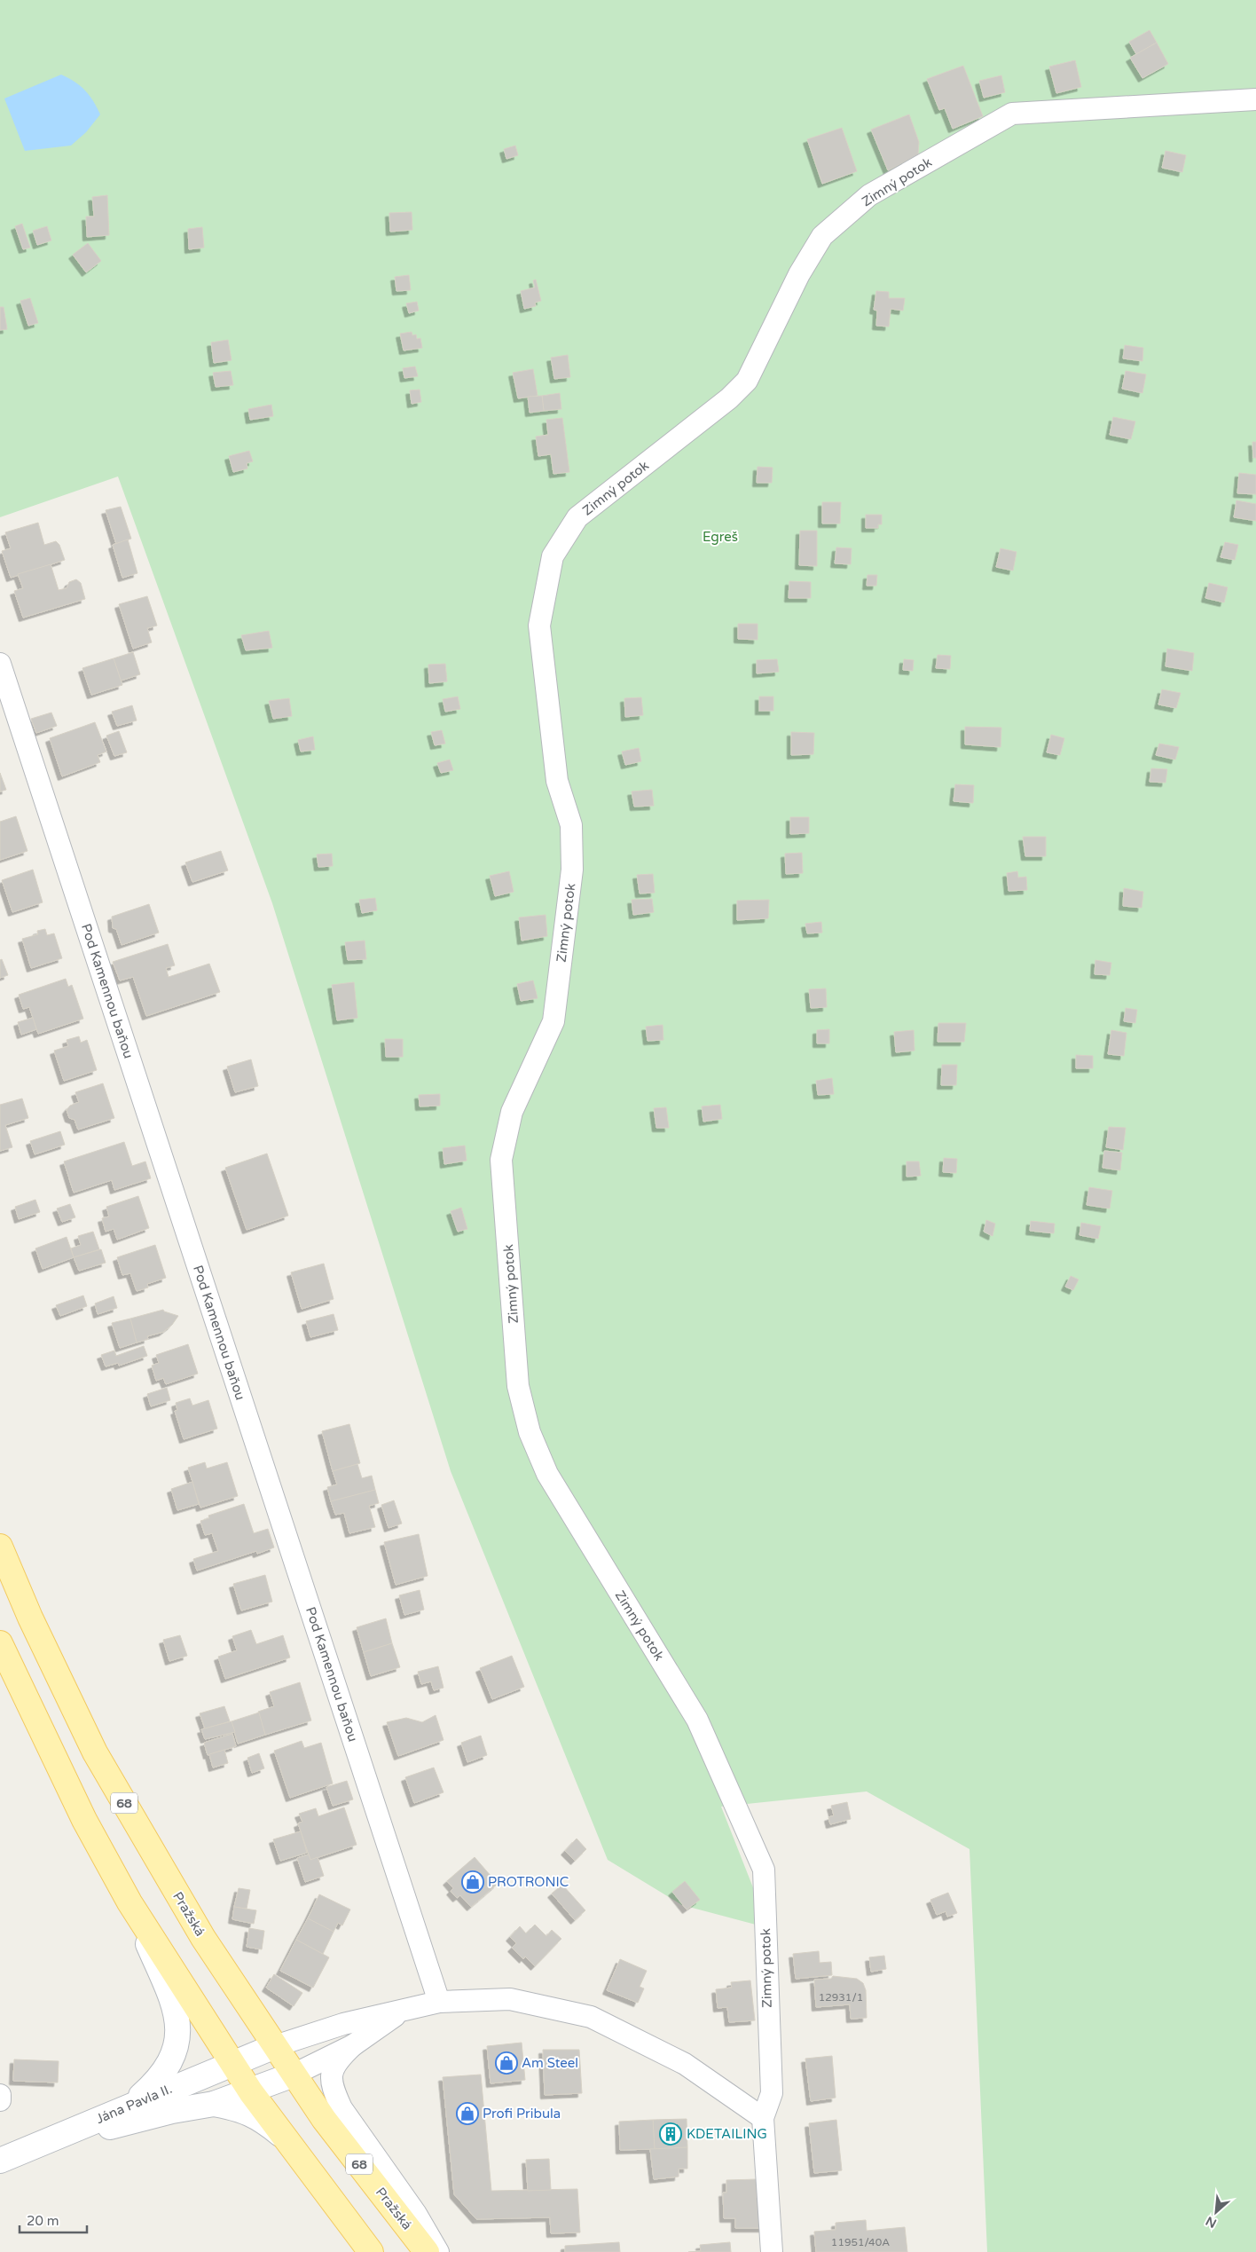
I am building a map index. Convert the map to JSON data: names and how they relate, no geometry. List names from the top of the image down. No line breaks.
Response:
{"streets":{"main road":["68","Pražská"],"street":["Zimný potok","Pod Kamennou baňou","Jána Pavla II."]},"crossings":[["Pražská","Jána Pavla II."]],"parks":["Egreš"],"places":{"shop":["PROTRONIC","Am Steel","Profi Pribula"],"building":["KDETAILING"]},"house_numbers":["12931/1","11951/40A"],"scale_bar":"20 m","north":"bottom left"}
